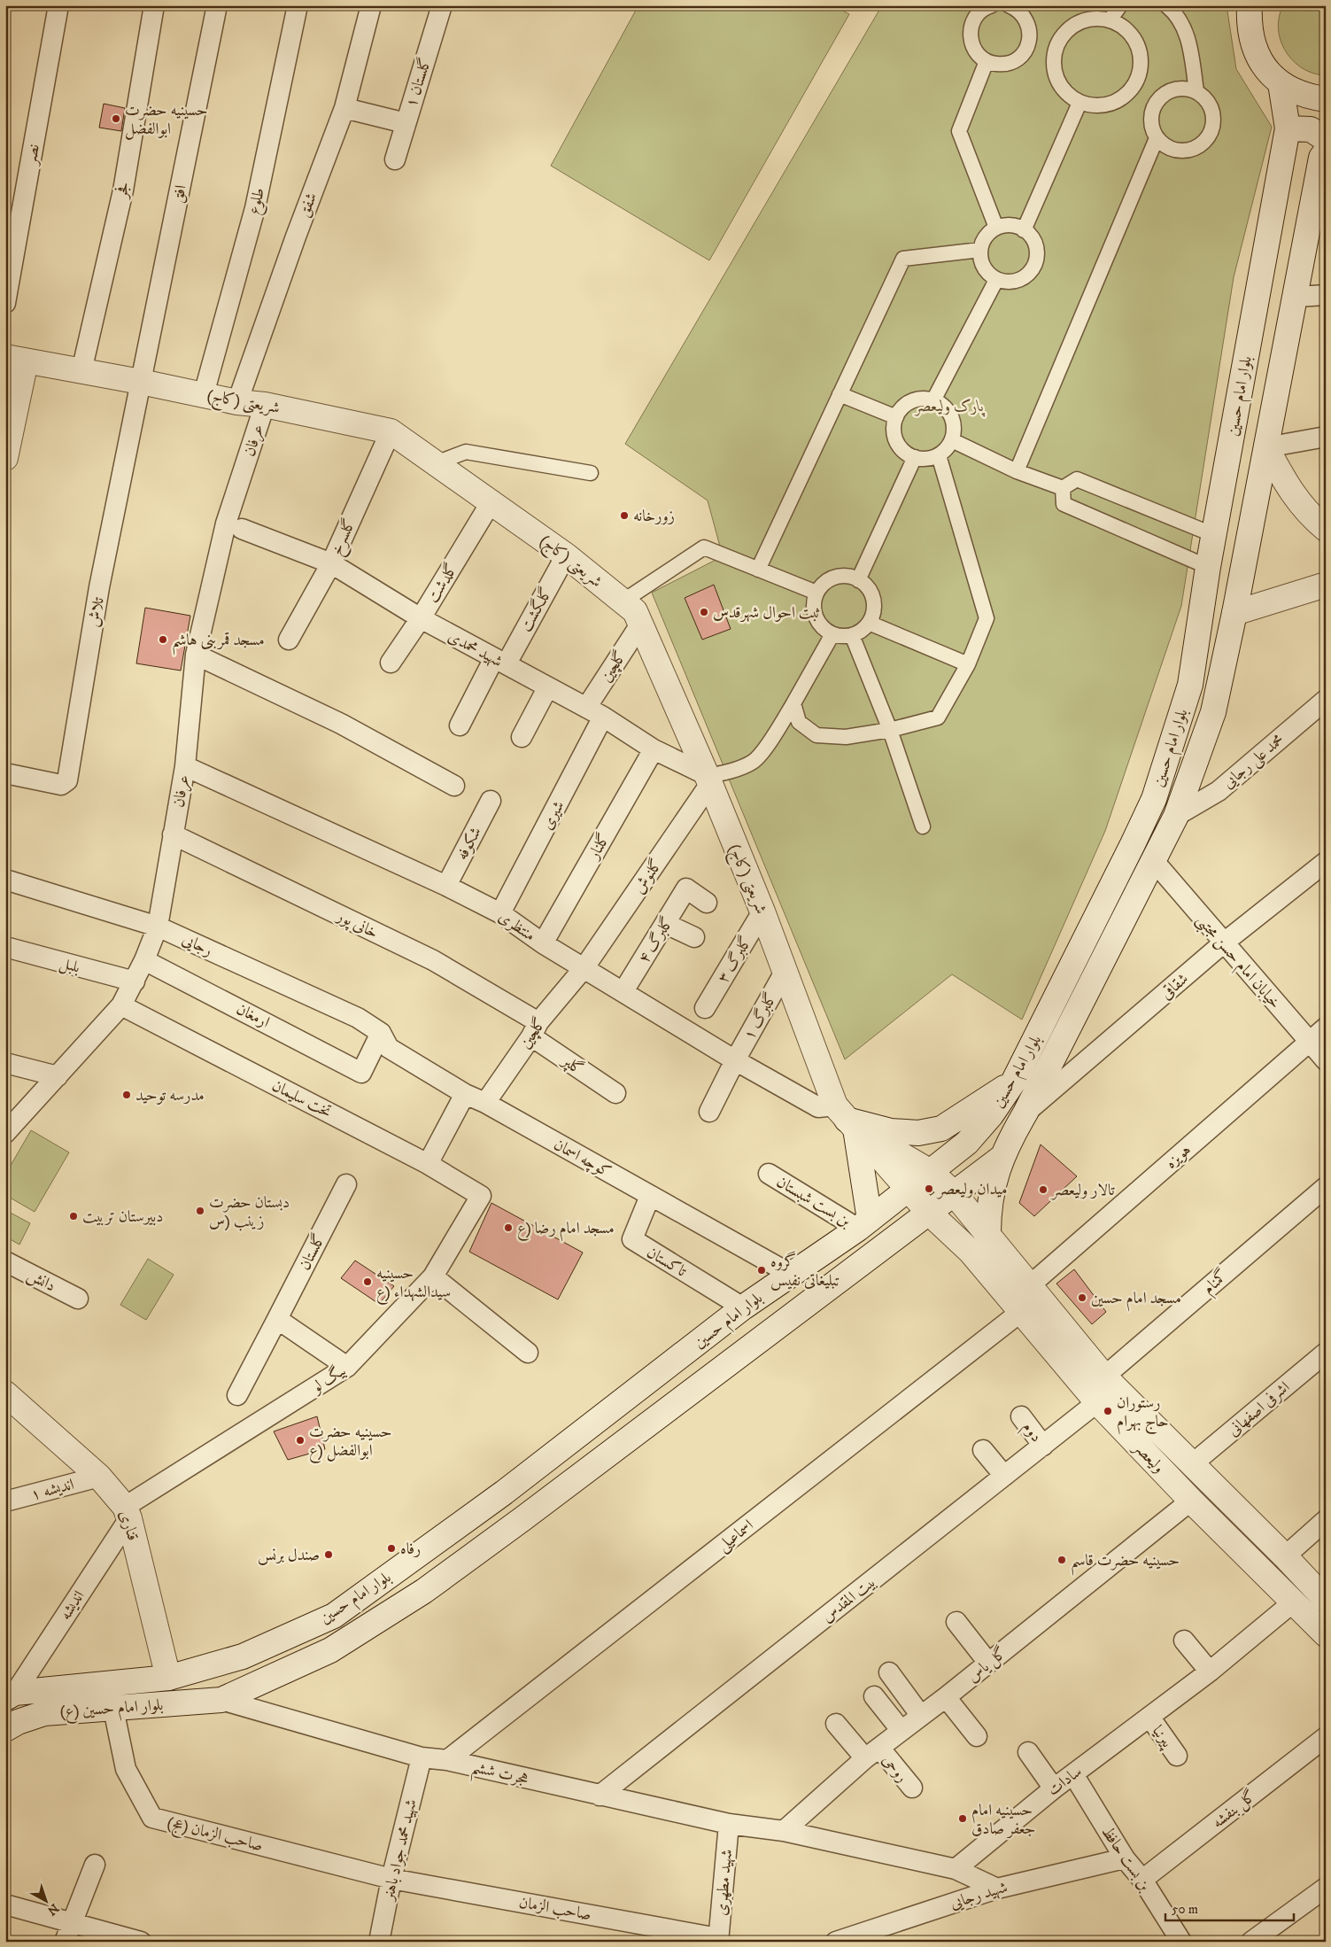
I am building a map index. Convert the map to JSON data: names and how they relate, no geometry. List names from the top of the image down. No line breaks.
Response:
{"streets":{"main road":["بلوار امام حسین","شریعتی (کاج)","ولیعصر","قناری","بلوار امام حسین (ع)"],"street":["گلستان ۱","نصر","فجر","افق","طلوع","شفق","عرفان","گلسرخ","گلدشت","گلگشت","تلاش","شهید محمدی","گلچین","محمد علی رجایی","شیری","شکوفه","گلنار","گلنوش","خانی پور","منتظری","گلبرگ ۴","رجایی","گلبرگ ۳","خیابان امام حسن مجتبی","بلبل","شقاقی","ارمغان","گلبرگ ۱","گلپر","تخت سلیمان","هویزه","کوچه اسمان","بن بست شبستان","گلستان","تاکستان","دانش","گمنام","بیگ لو","اشرفی اصفهانی","دوم","اندیشه ۱","اسماعیلی","بیت المقدس","اندیشه","گل یاس","پیرنیا","روحی","هجرت ششم","سادات","گل بنفشه","صاحب الزمان (عج)","شهید محمد جواد باهنر","بن بست حافظ","شهید مطهری","شهید رجایی","صاحب الزمان"]},"crossings":[["فجر","شریعتی (کاج)"],["افق","شریعتی (کاج)"],["افق","تلاش"],["طلوع","شریعتی (کاج)"],["شفق","شریعتی (کاج)"],["بلوار امام حسین","محمد علی رجایی"],["بلوار امام حسین","خیابان امام حسن مجتبی"],["بلوار امام حسین","شقاقی"],["بلوار امام حسین","کوچه اسمان"],["بلوار امام حسین","بن بست شبستان"],["بلوار امام حسین","تاکستان"],["بلوار امام حسین","ولیعصر"],["بلوار امام حسین","قناری"],["بلوار امام حسین","اندیشه"],["بلوار امام حسین","بلوار امام حسین (ع)"],["بلوار امام حسین","هجرت ششم"],["شریعتی (کاج)","عرفان"],["شریعتی (کاج)","گلسرخ"],["شریعتی (کاج)","گلدشت"],["شریعتی (کاج)","گلگشت"],["شریعتی (کاج)","تلاش"],["شریعتی (کاج)","شهید محمدی"],["شریعتی (کاج)","گلچین"],["شریعتی (کاج)","گلنوش"],["شریعتی (کاج)","منتظری"],["شریعتی (کاج)","گلبرگ ۳"],["شریعتی (کاج)","گلبرگ ۱"],["شریعتی (کاج)","ولیعصر"],["عرفان","خانی پور"],["عرفان","منتظری"],["عرفان","رجایی"],["عرفان","بلبل"],["عرفان","ارمغان"],["عرفان","تخت سلیمان"],["گلسرخ","شهید محمدی"],["گلدشت","شهید محمدی"],["گلگشت","شهید محمدی"],["شهید محمدی","گلچین"],["شهید محمدی","شیری"],["شهید محمدی","گلنار"],["شهید محمدی","گلنوش"],["گلچین","شیری"],["گلچین","گلنوش"],["گلچین","خانی پور"],["گلچین","منتظری"],["گلچین","گلپر"],["گلچین","کوچه اسمان"],["شیری","منتظری"],["شکوفه","منتظری"],["گلنار","منتظری"],["گلنوش","منتظری"],["خانی پور","گلپر"],["منتظری","گلبرگ ۴"],["منتظری","گلبرگ ۱"],["منتظری","ولیعصر"],["رجایی","ارمغان"],["رجایی","کوچه اسمان"],["خیابان امام حسن مجتبی","شقاقی"],["خیابان امام حسن مجتبی","هویزه"],["ارمغان","کوچه اسمان"],["تخت سلیمان","بیگ لو"],["هویزه","ولیعصر"],["کوچه اسمان","تاکستان"],["گمنام","ولیعصر"],["بیگ لو","قناری"],["بیگ لو","اندیشه"],["اشرفی اصفهانی","ولیعصر"],["دوم","بیت المقدس"],["ولیعصر","اسماعیلی"],["ولیعصر","بیت المقدس"],["ولیعصر","گل یاس"],["ولیعصر","سادات"],["اندیشه ۱","قناری"],["قناری","اندیشه"],["اسماعیلی","هجرت ششم"],["بیت المقدس","هجرت ششم"],["گل یاس","روحی"],["گل یاس","هجرت ششم"],["بلوار امام حسین (ع)","هجرت ششم"],["بلوار امام حسین (ع)","صاحب الزمان (عج)"],["پیرنیا","سادات"],["هجرت ششم","شهید محمد جواد باهنر"],["هجرت ششم","شهید مطهری"],["سادات","بن بست حافظ"],["گل بنفشه","بن بست حافظ"],["صاحب الزمان (عج)","شهید محمد جواد باهنر"],["صاحب الزمان (عج)","صاحب الزمان"],["شهید محمد جواد باهنر","صاحب الزمان"],["بن بست حافظ","شهید رجایی"],["شهید مطهری","صاحب الزمان"]],"parks":["پارک ولیعصر"],"places":["حسینیه حضرت ابوالفضل","زورخانه","ثبت احوال شهرقدس","مسجد قمربنی هاشم","مدرسه توحید","میدان ولیعصر","تالار ولیعصر","دبستان حضرت زینب (س","دبیرستان تربیت","مسجد امام رضا (ع","گروه تبلیغاتی نفیس","حسینیه سیدالشهداء (ع","مسجد امام حسین","رستوران حاج بهرام","حسینیه حضرت ابوالفضل (ع","رفاه","صندل برنس","حسینیه حضرت قاسم","حسینیه امام جعفر صادق"],"scale_bar":"50 m","north":"bottom right"}
